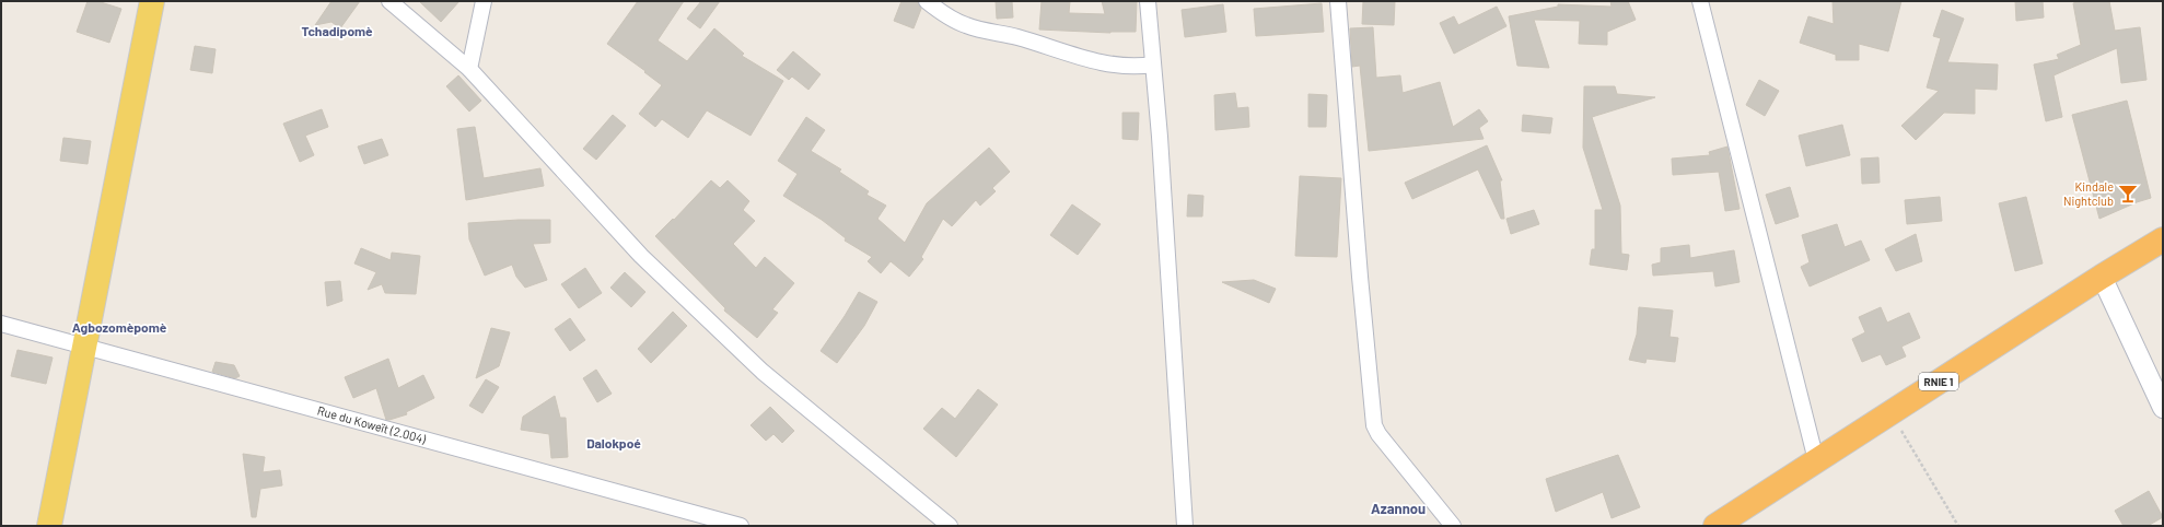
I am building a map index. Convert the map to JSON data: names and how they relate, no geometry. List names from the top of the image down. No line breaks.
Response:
{"streets":{"highway":["RNIE 1"],"street":["Rue du Koweït (2.004)"]},"districts":["Tchadipomè","Agbozomèpomè","Dalokpoé","Azannou"],"places":{"bar":["Kindale Nightclub"]}}
